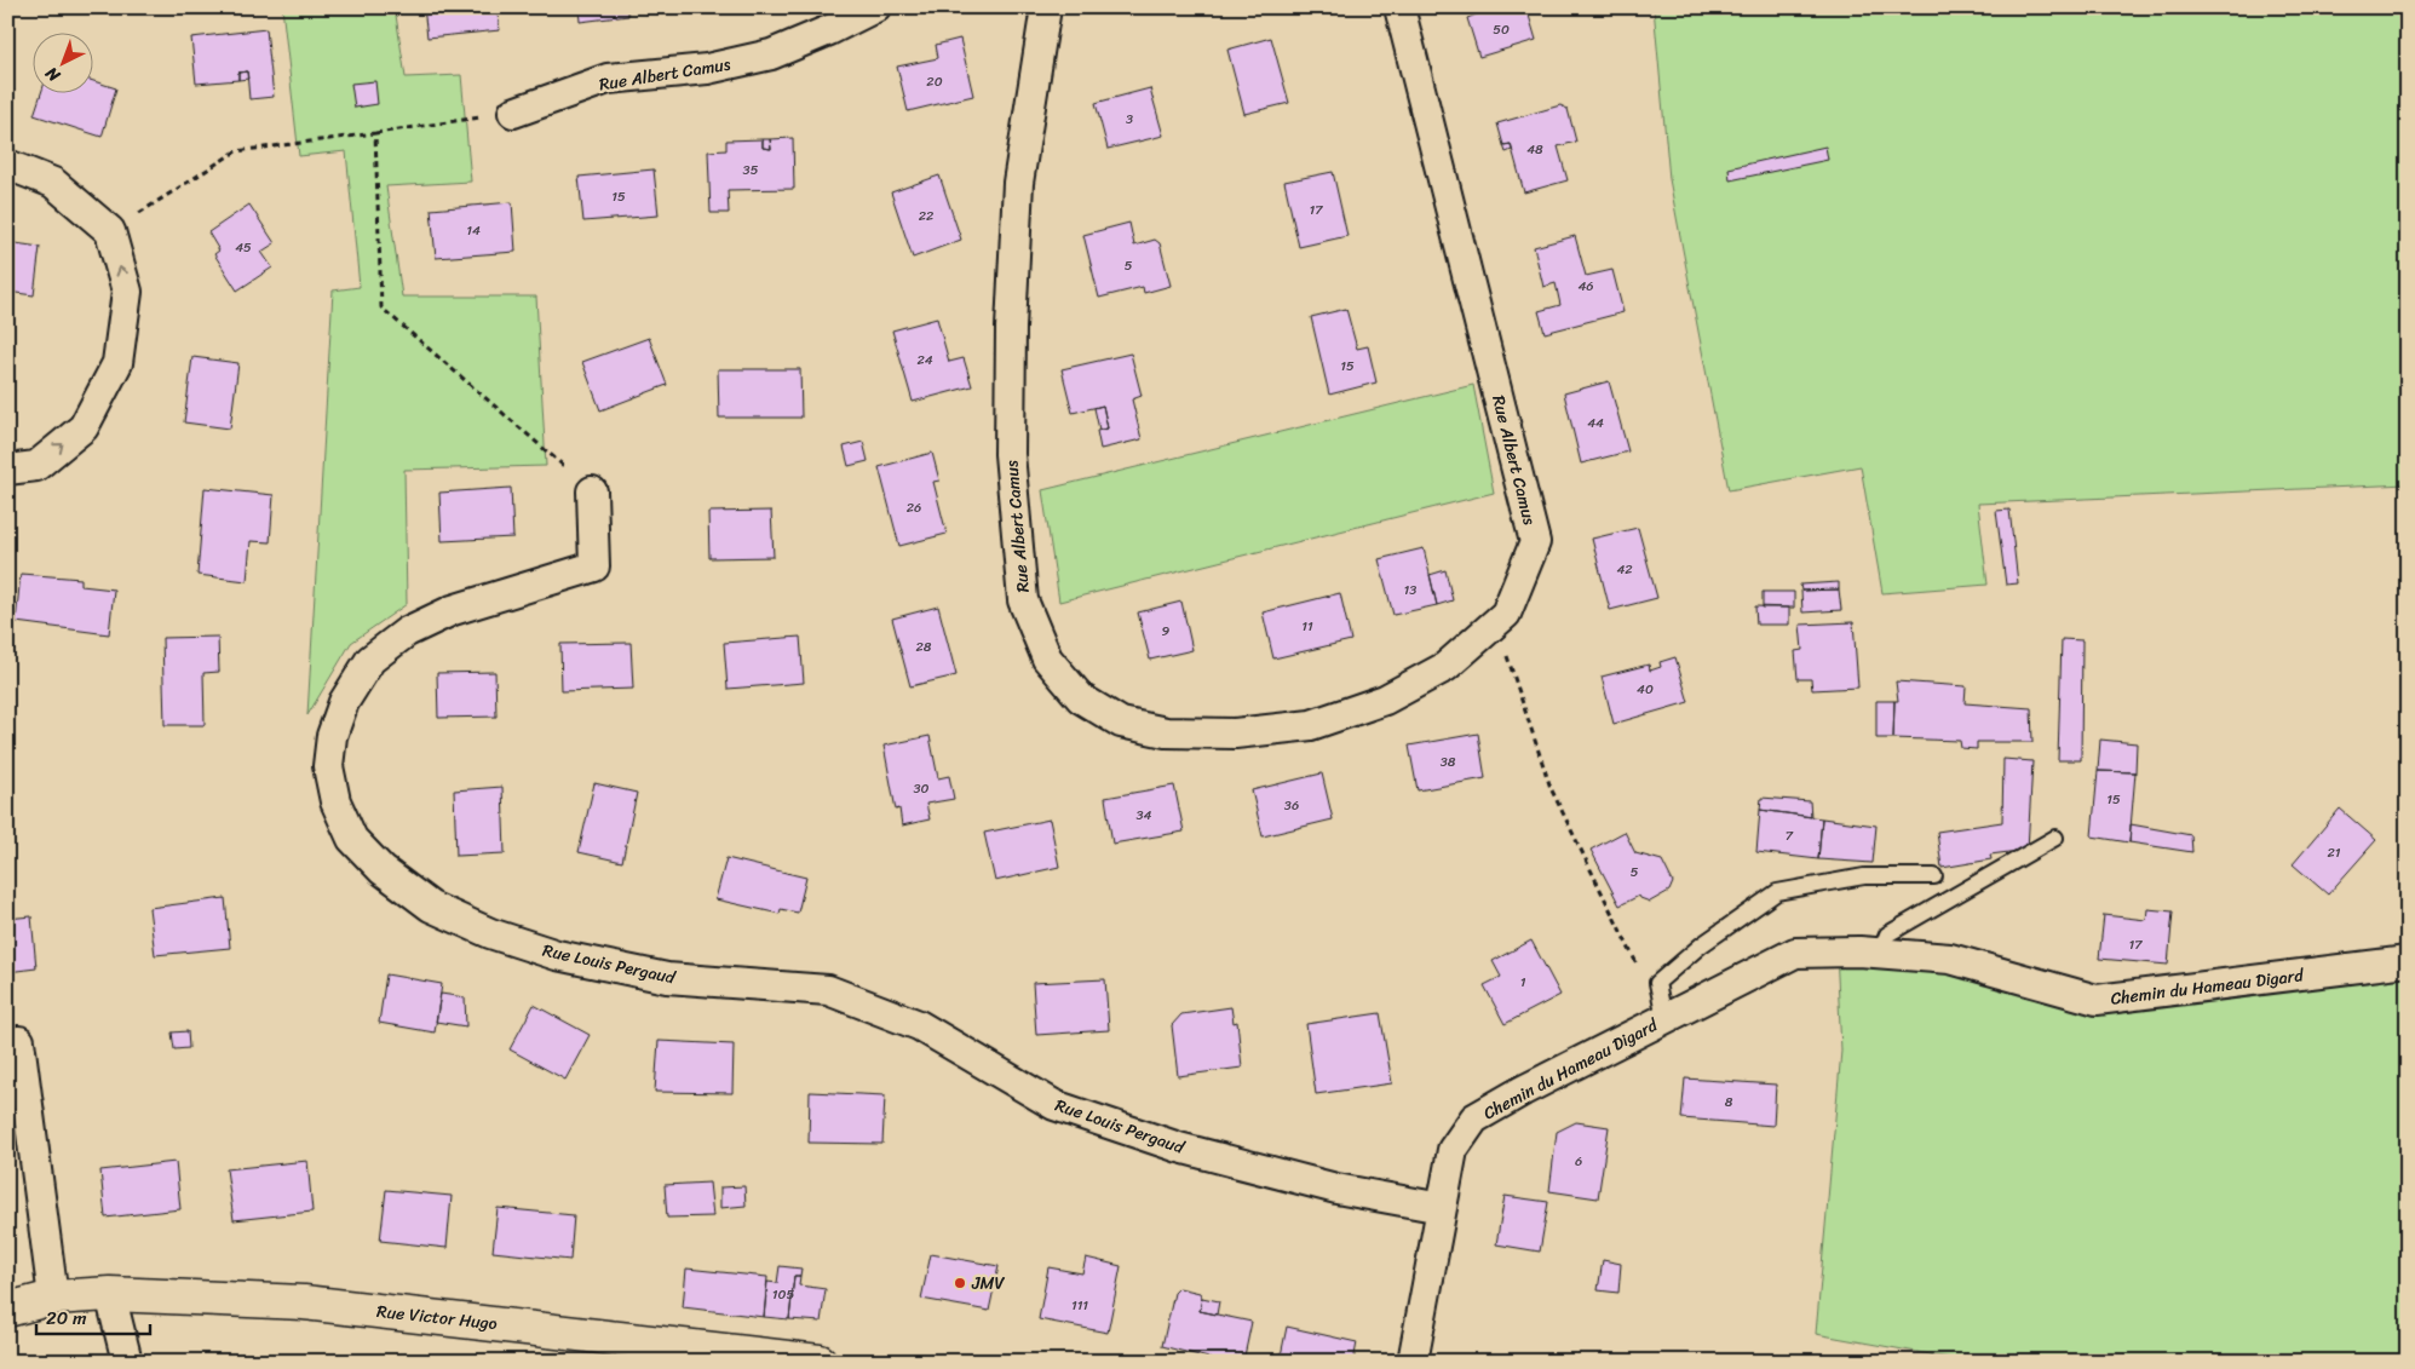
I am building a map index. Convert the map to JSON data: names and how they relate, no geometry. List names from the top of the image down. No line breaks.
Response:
{"streets":{"main road":["Rue Victor Hugo"],"street":["Rue Albert Camus","Rue Louis Pergaud","Chemin du Hameau Digard"]},"crossings":[["Rue Louis Pergaud","Chemin du Hameau Digard"]],"places":["JMV"],"house_numbers":["50","20","3","48","35","15","17","22","14","45","5","46","24","15","44","26","42","13","11","9","28","40","38","30","15","36","34","7","21","5","17","1","8","6","105","111"],"scale_bar":"20 m","north":"bottom left"}
